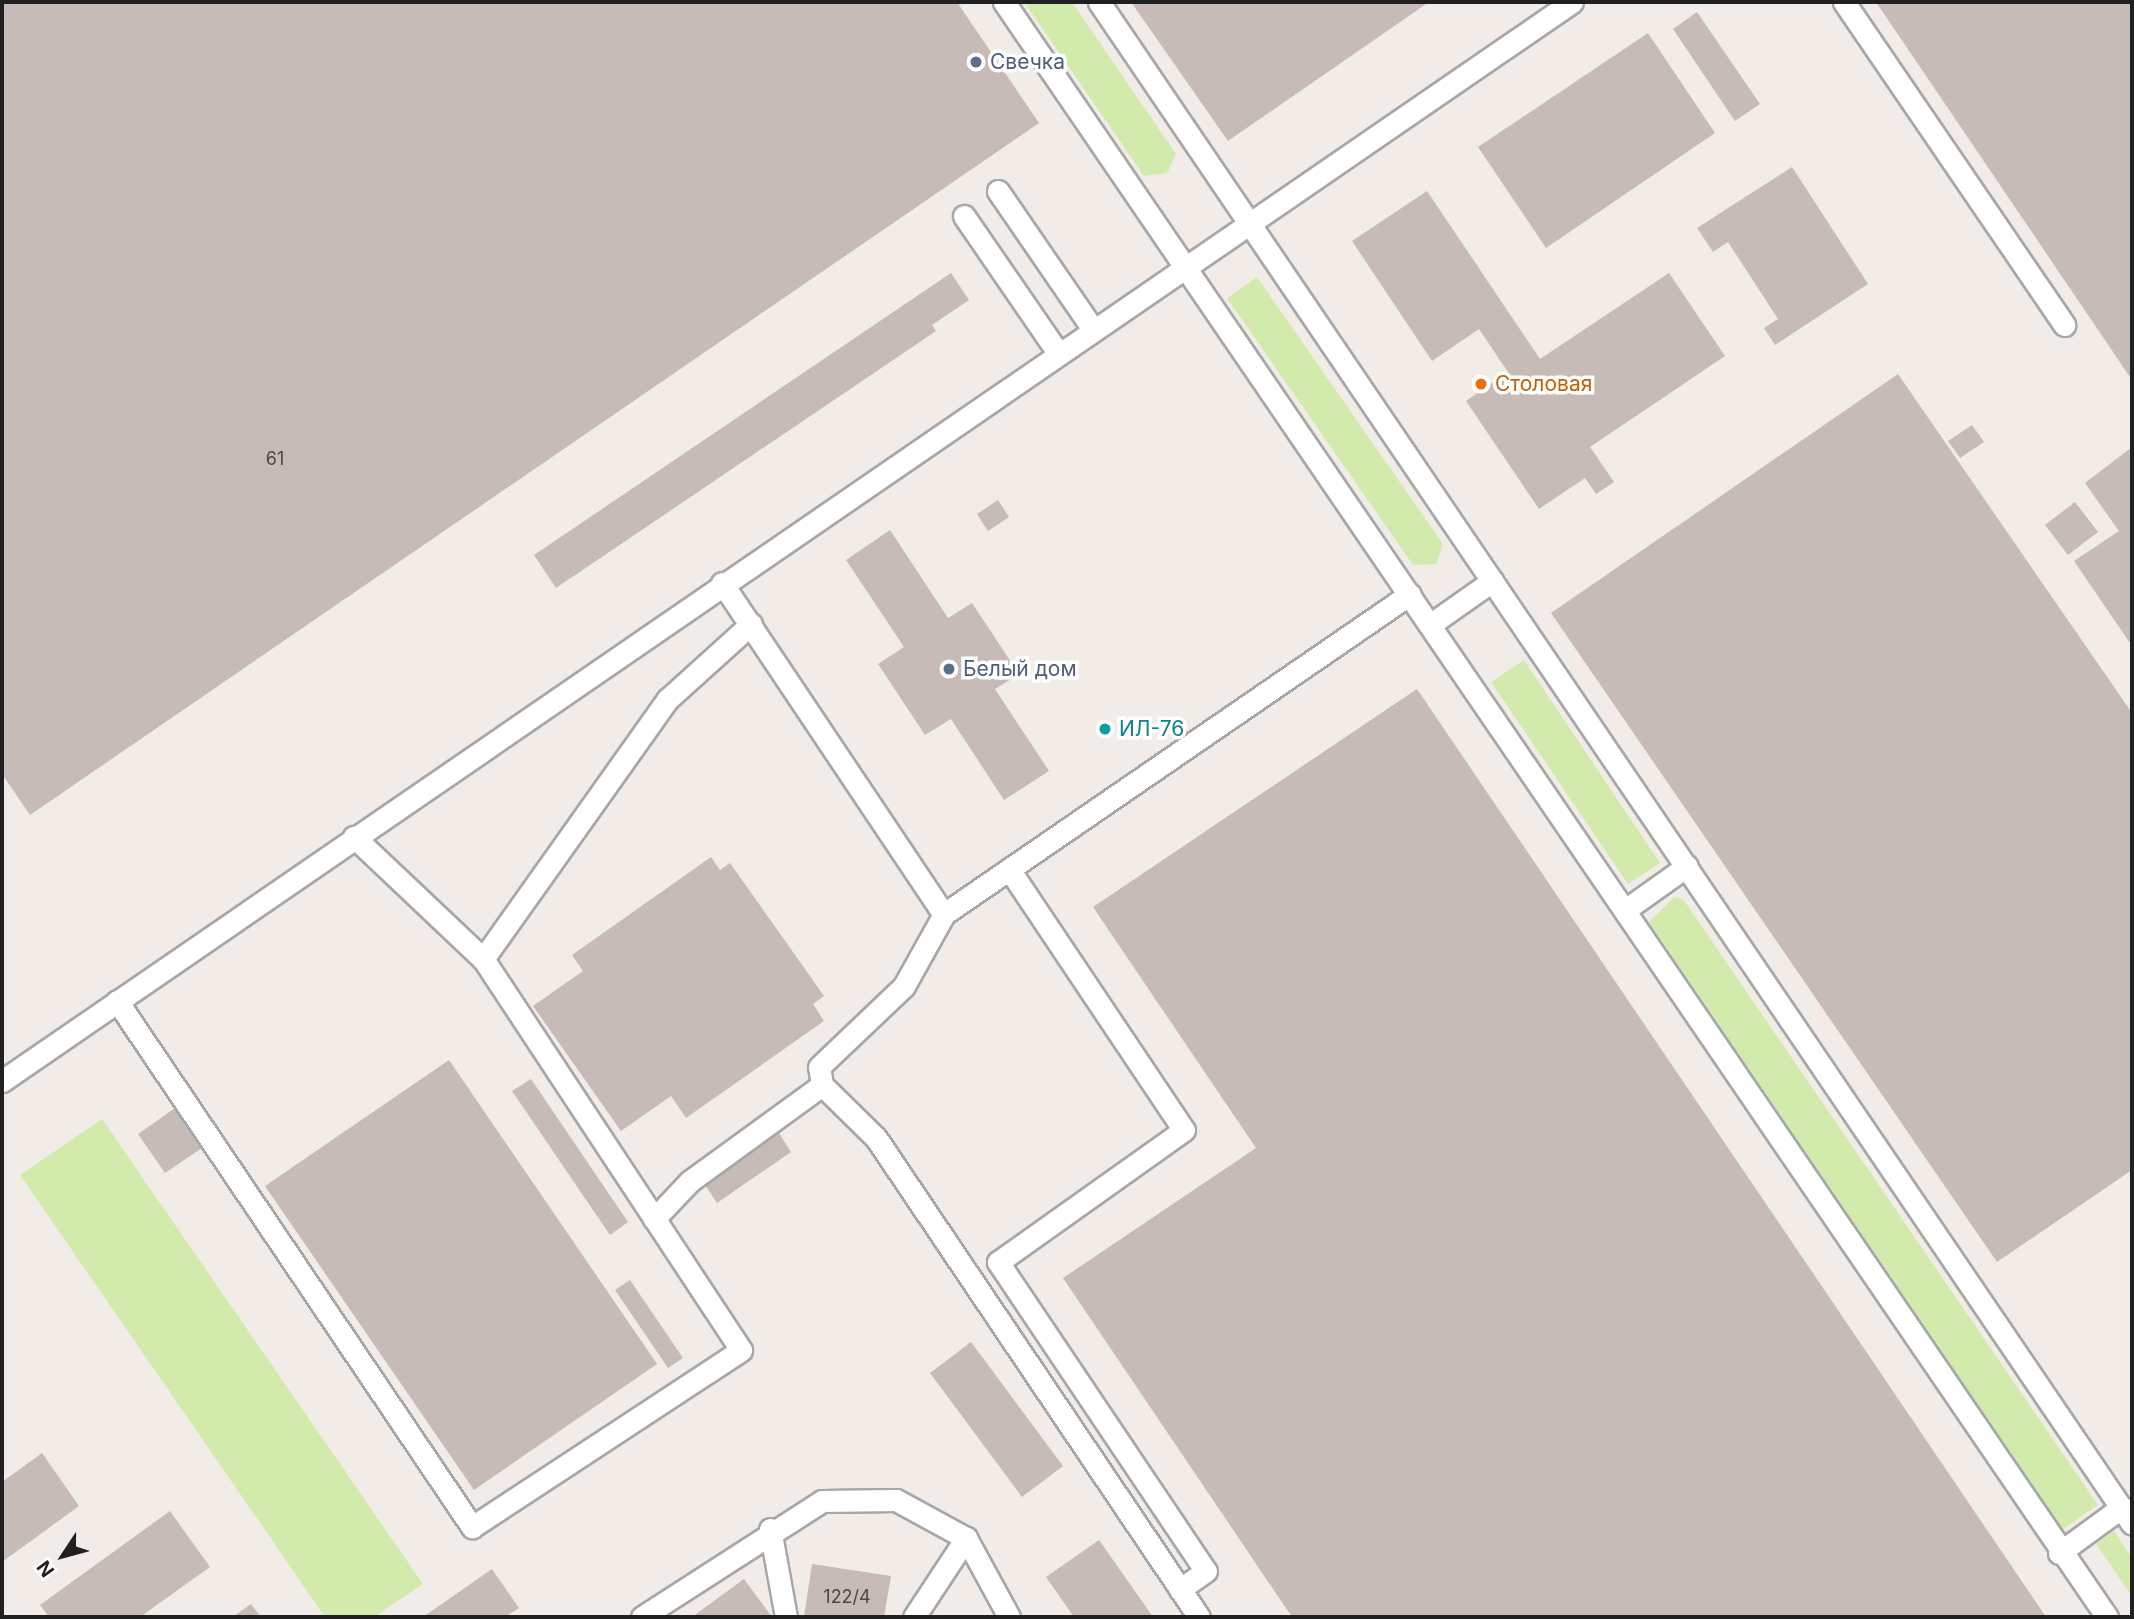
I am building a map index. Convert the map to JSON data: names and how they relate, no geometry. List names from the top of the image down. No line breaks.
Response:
{"places":["Свечка","Столовая","Белый дом","ИЛ-76"],"house_numbers":["61","122/4"],"north":"bottom left"}
